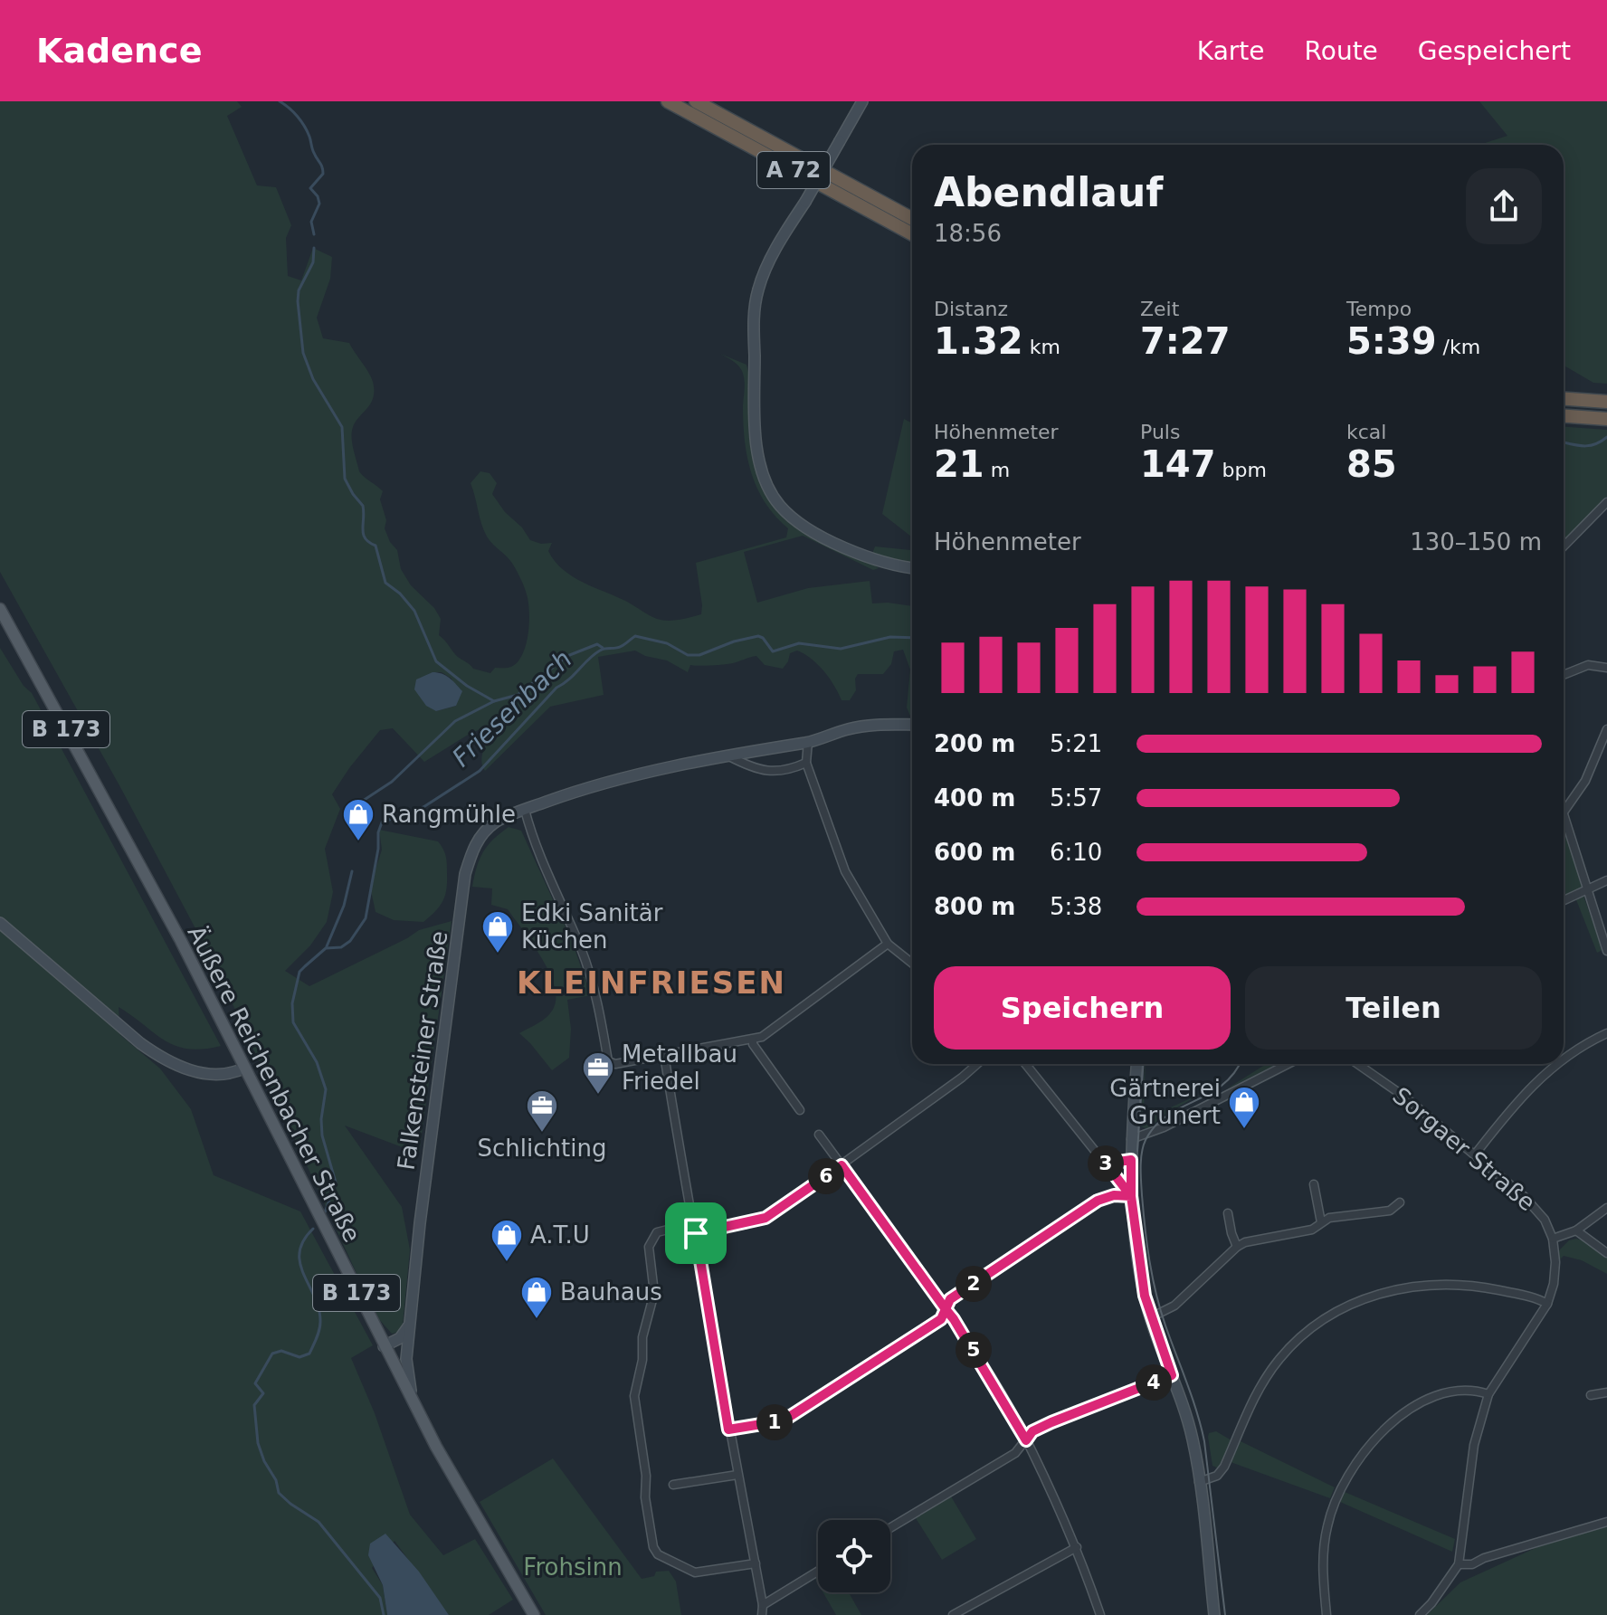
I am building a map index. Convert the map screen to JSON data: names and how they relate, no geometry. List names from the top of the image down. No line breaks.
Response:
{"streets":{"highway":["A 72"],"main road":["B 173","Falkensteiner Straße","Äußere Reichenbacher Straße"],"street":["Sorgaer Straße"]},"crossings":[["Falkensteiner Straße","Äußere Reichenbacher Straße"]],"districts":["KLEINFRIESEN"],"water":["Friesenbach"],"parks":["Frohsinn"],"places":{"shop":["Rangmühle","Edki Sanitär Küchen","Gärtnerei Grunert","A.T.U","Bauhaus"],"office":["Metallbau Friedel","Schlichting"]},"page":{"header":"Kadence","nav":["Karte","Route","Gespeichert"],"heading":["Abendlauf","18:56"],"stats":[["Distanz","1.32 km"],["Zeit","7:27"],["Tempo","5:39 /km"],["Höhenmeter","21 m"],["Puls","147 bpm"],["kcal","85"]],"chart":["Höhenmeter","130–150 m"],"list":[{"name":"200 m","note":"5:21"},{"name":"400 m","note":"5:57"},{"name":"600 m","note":"6:10"},{"name":"800 m","note":"5:38"}],"buttons":["Speichern","Teilen"],"pins":["3","6","2","5","4","1"]}}
